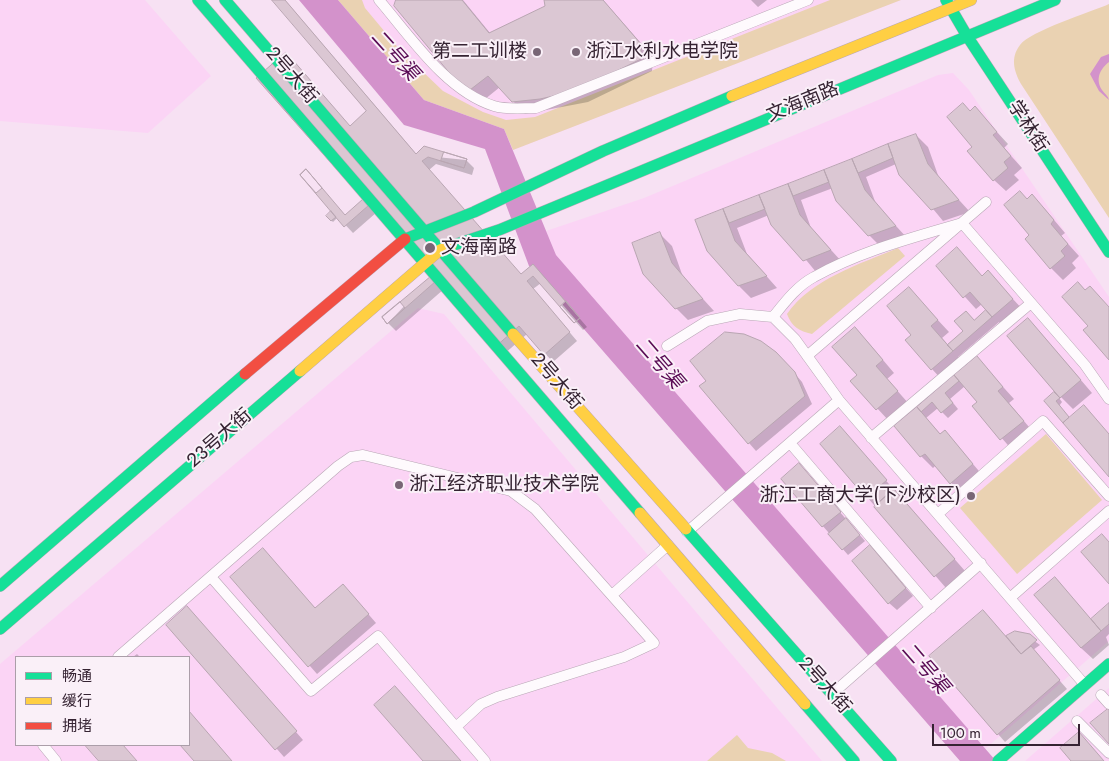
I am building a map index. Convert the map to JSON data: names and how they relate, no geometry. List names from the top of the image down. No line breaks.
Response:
{"streets":{"main road":["2号大街","文海南路","学林街","23号大街"]},"crossings":[["2号大街","文海南路"],["2号大街","23号大街"],["文海南路","学林街"],["文海南路","23号大街"]],"water":["二号渠"],"places":["第二工训楼","浙江水利水电学院","文海南路","浙江经济职业技术学院","浙江工商大学(下沙校区)"],"legend":["畅通","缓行","拥堵"],"scale_bar":"100 m"}
